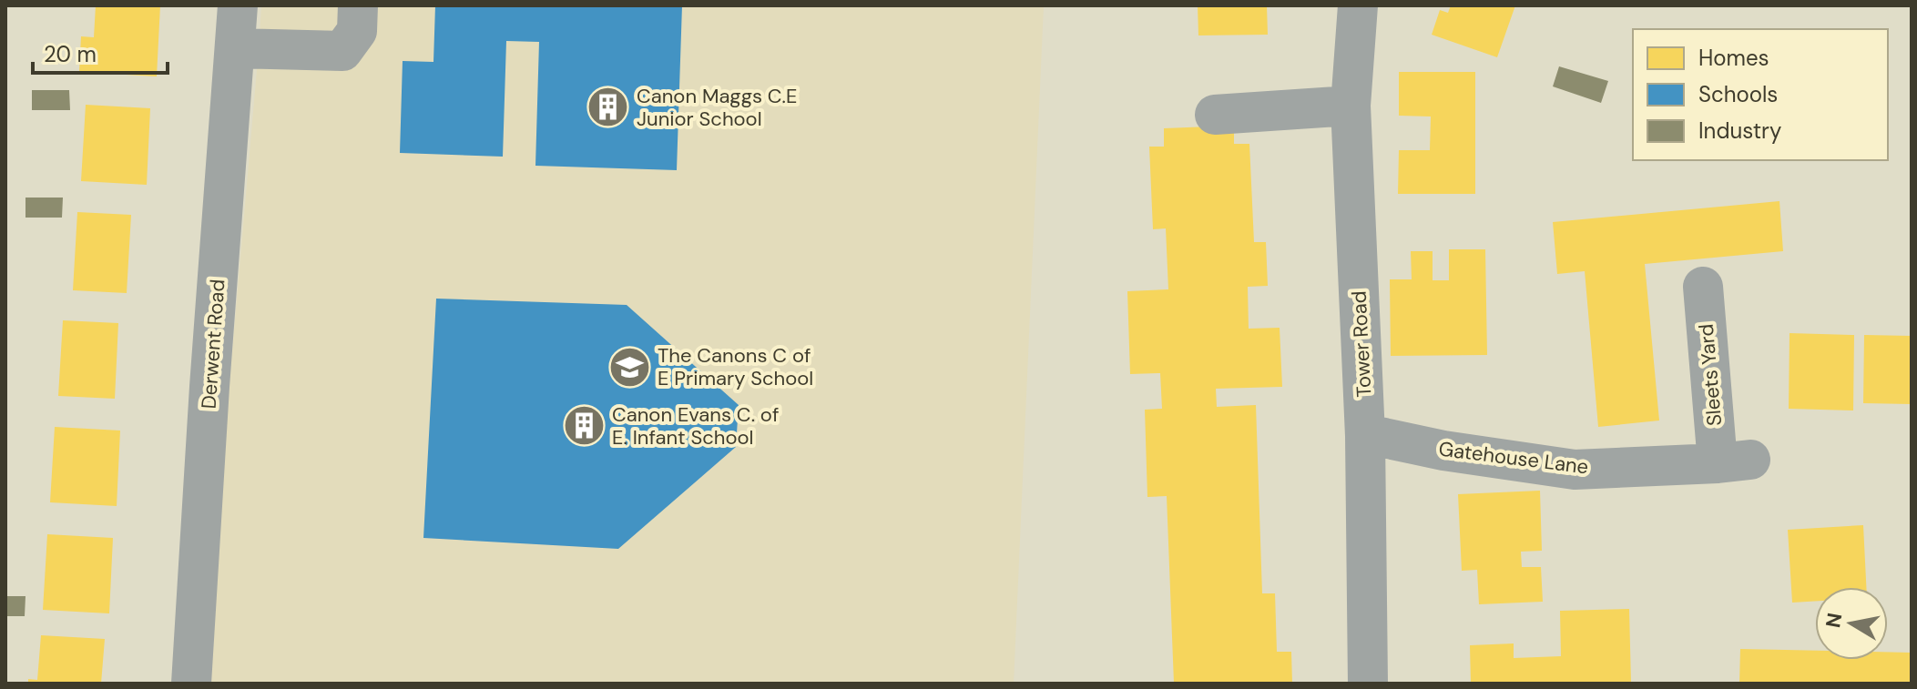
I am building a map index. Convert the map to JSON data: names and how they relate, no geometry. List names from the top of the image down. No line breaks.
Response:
{"streets":{"street":["Derwent Road","Tower Road","Sleets Yard","Gatehouse Lane"]},"crossings":[["Tower Road","Gatehouse Lane"],["Sleets Yard","Gatehouse Lane"]],"places":{"building":["Canon Maggs C.E Junior School","Canon Evans C. of E. Infant School"],"school or university":["The Canons C of E Primary School"]},"legend":["Homes","Schools","Industry"],"scale_bar":"20 m","north":"left"}
